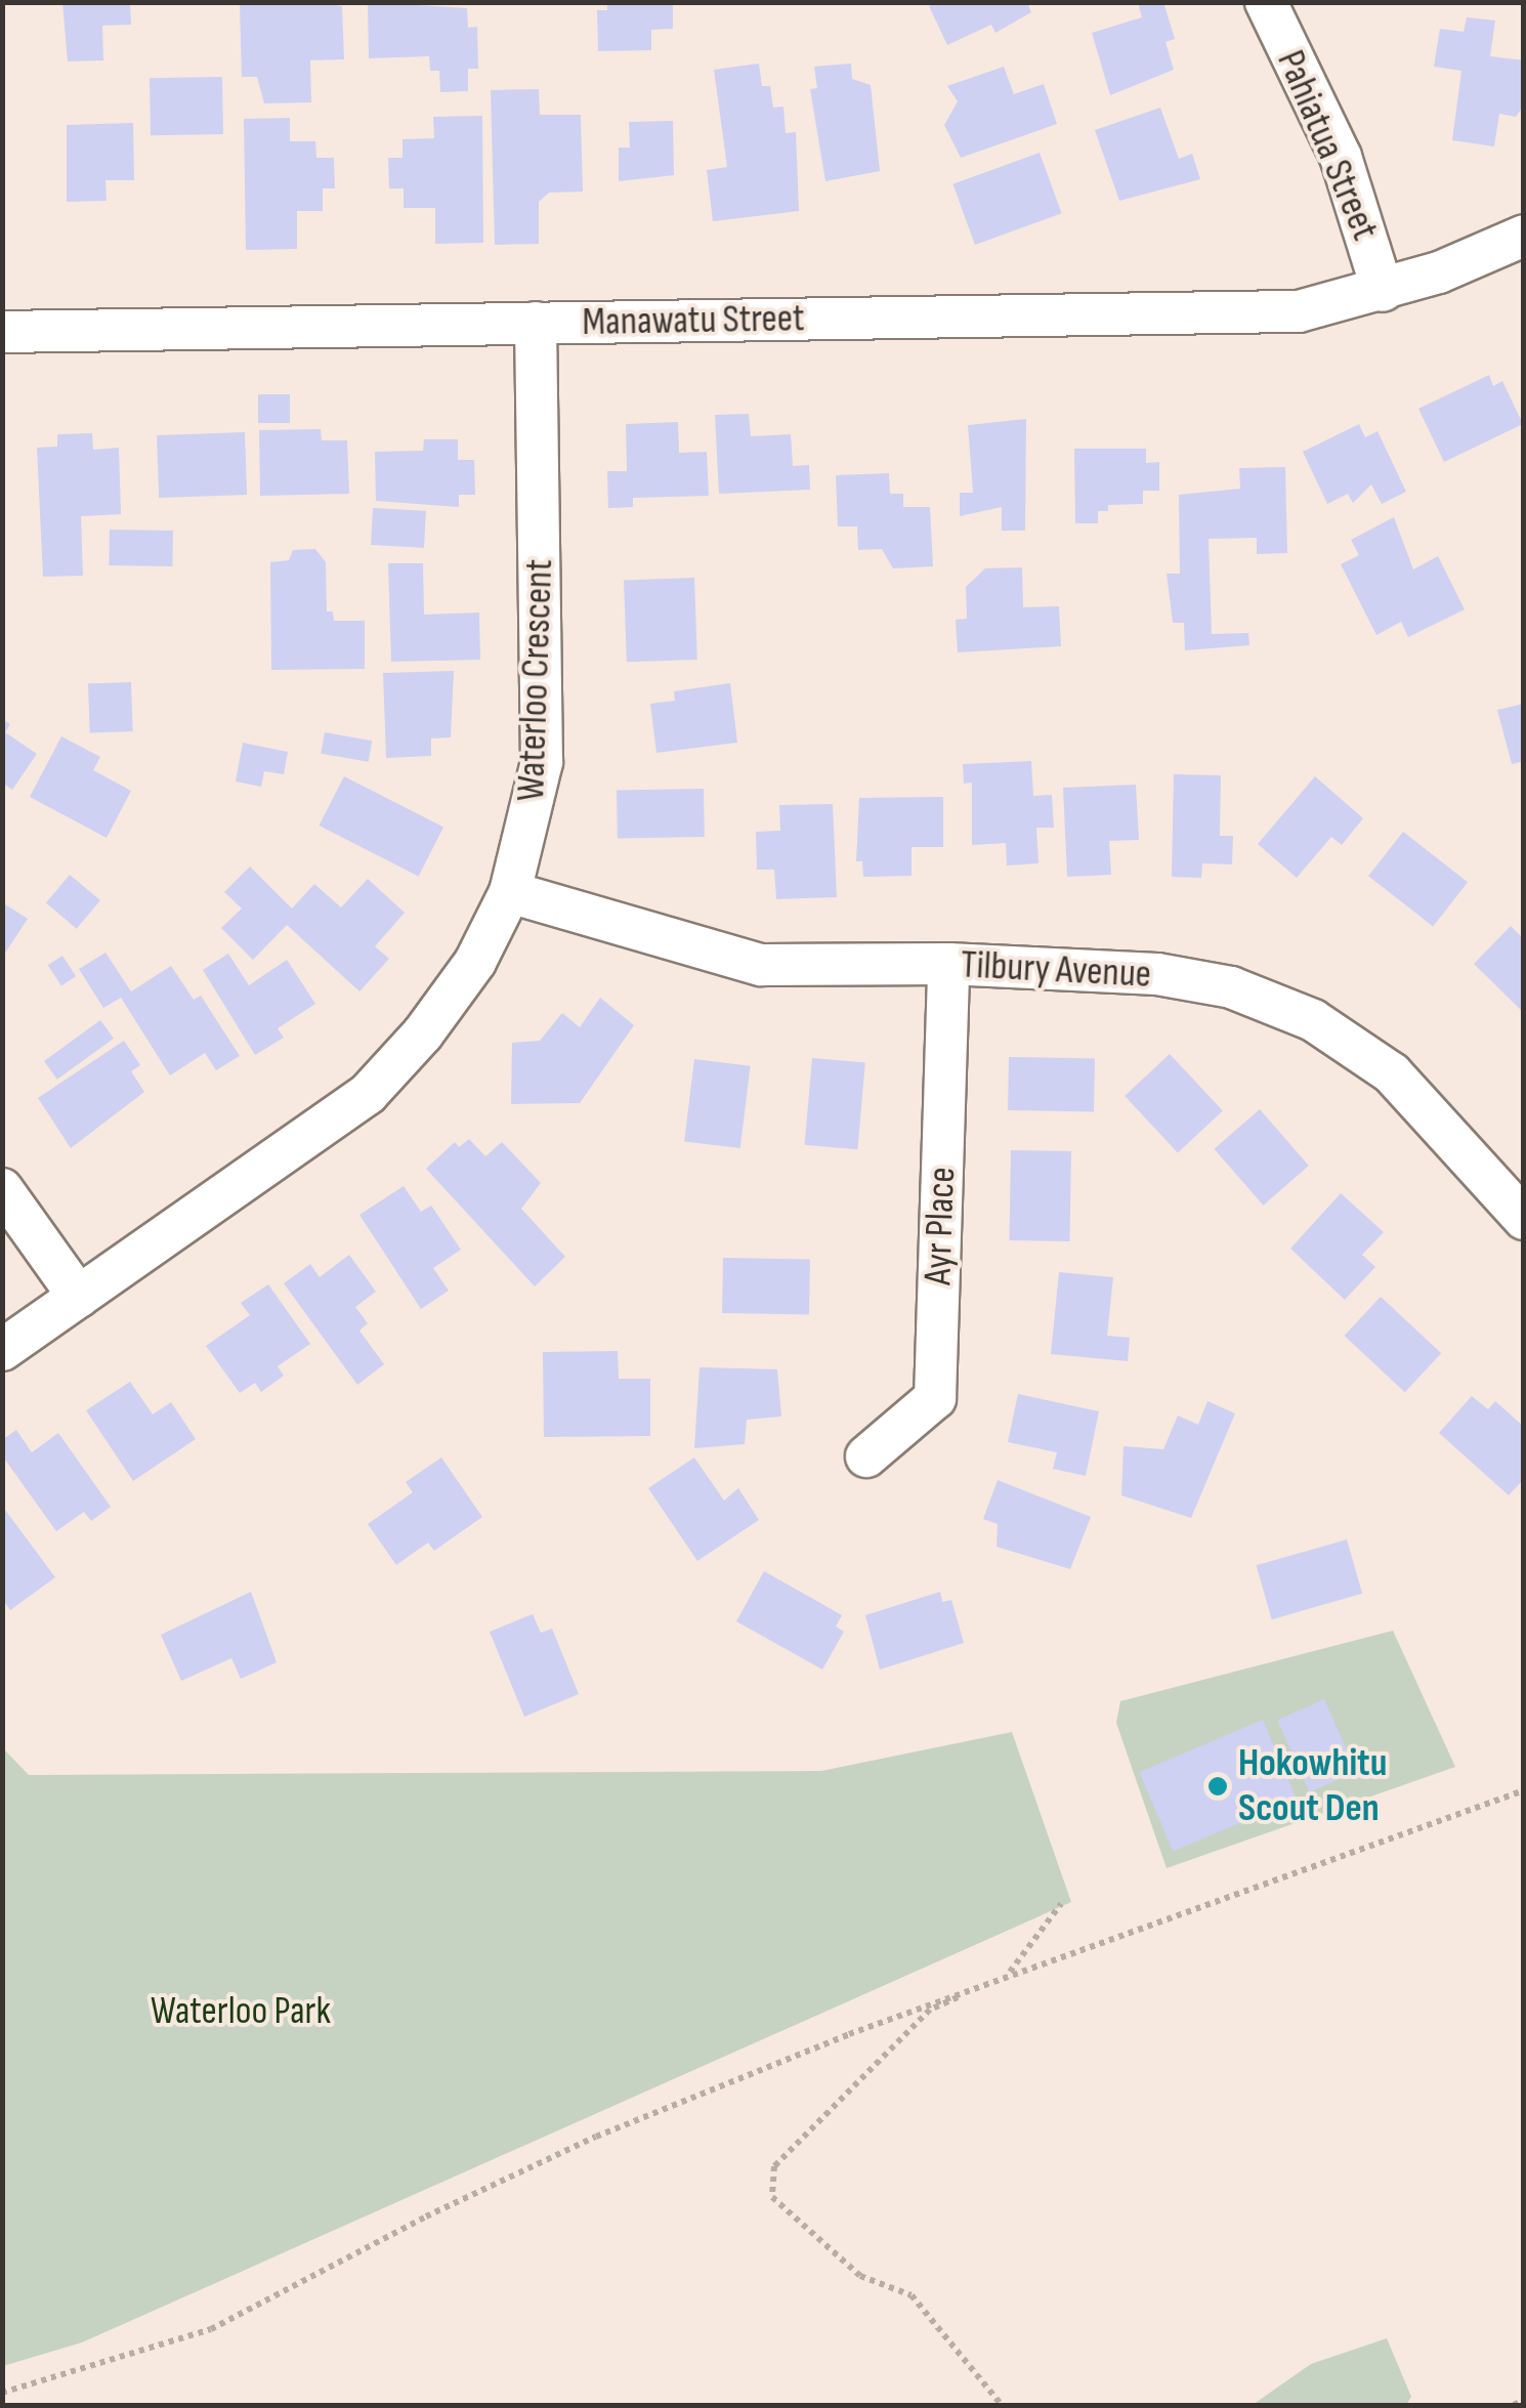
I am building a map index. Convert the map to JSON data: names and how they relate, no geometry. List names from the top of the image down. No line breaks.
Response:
{"streets":{"street":["Pahiatua Street","Manawatu Street","Waterloo Crescent","Tilbury Avenue","Ayr Place"]},"crossings":[["Pahiatua Street","Manawatu Street"],["Manawatu Street","Waterloo Crescent"],["Waterloo Crescent","Tilbury Avenue"],["Tilbury Avenue","Ayr Place"]],"parks":["Waterloo Park"],"places":["Hokowhitu Scout Den"]}
